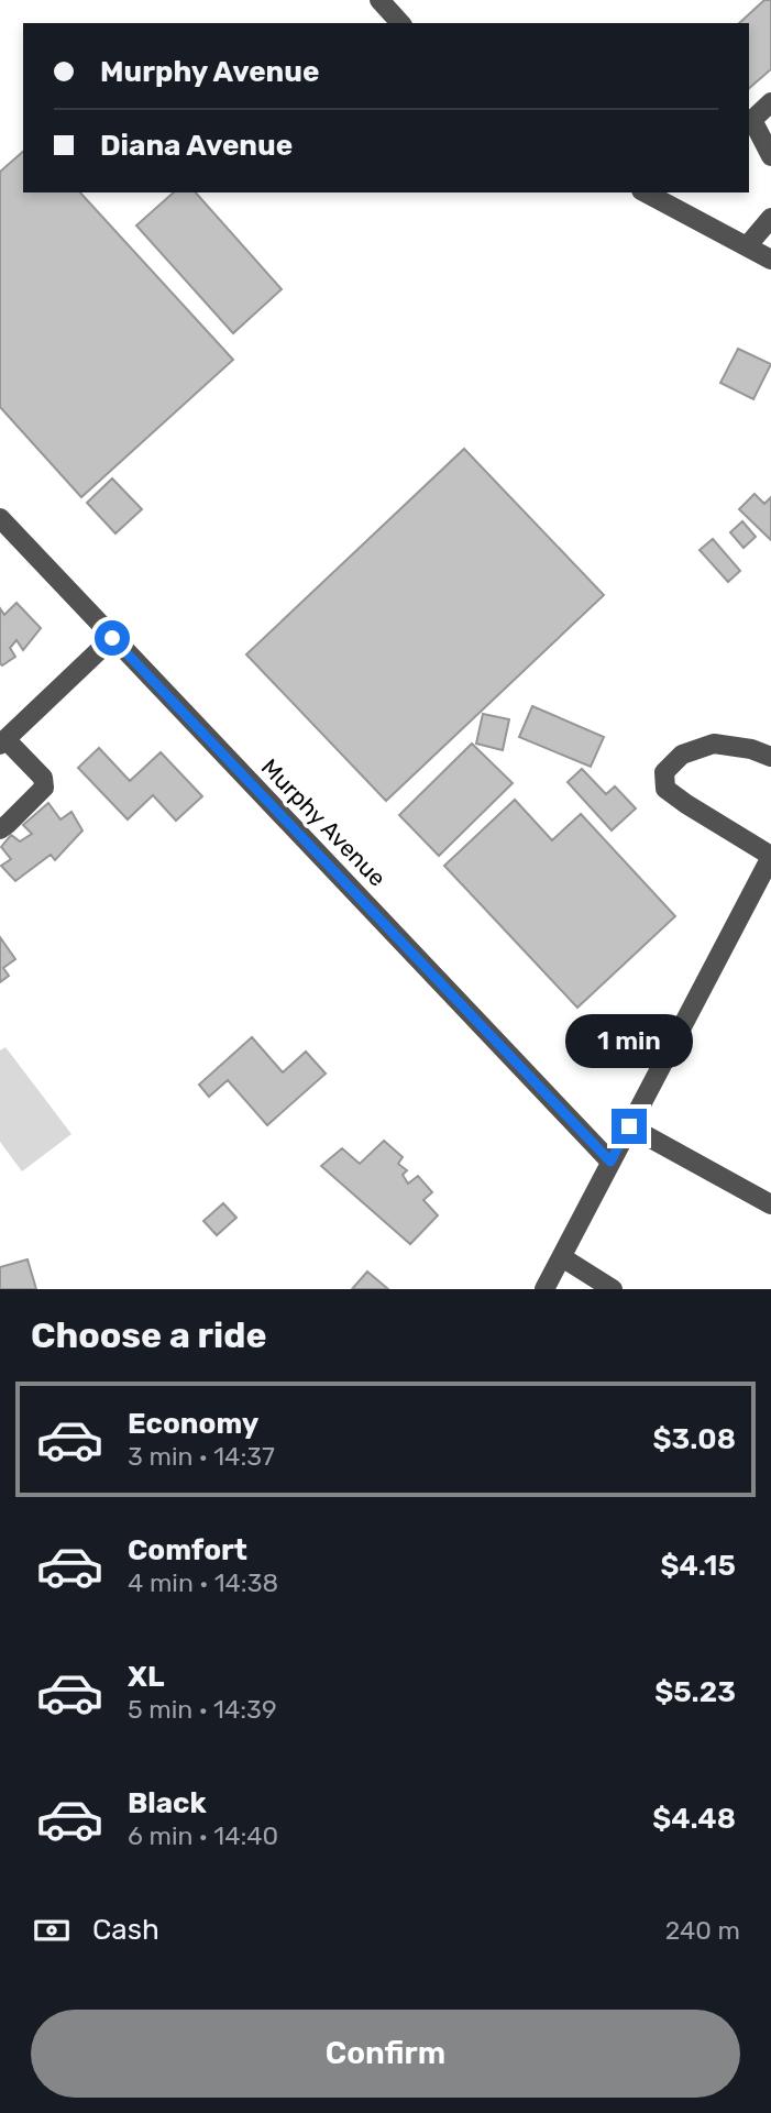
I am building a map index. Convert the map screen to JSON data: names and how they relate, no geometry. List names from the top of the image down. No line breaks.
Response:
{"streets":{"street":["Murphy Avenue"]},"page":{"banner":["Murphy Avenue","Diana Avenue"],"bubble":"1 min","heading":"Choose a ride","list":[{"name":"Economy","note":"3 min · 14:37","value":"$3.08"},{"name":"Comfort","note":"4 min · 14:38","value":"$4.15"},{"name":"XL","note":"5 min · 14:39","value":"$5.23"},{"name":"Black","note":"6 min · 14:40","value":"$4.48"}],"pay":["Cash","240 m"],"buttons":"Confirm"}}
